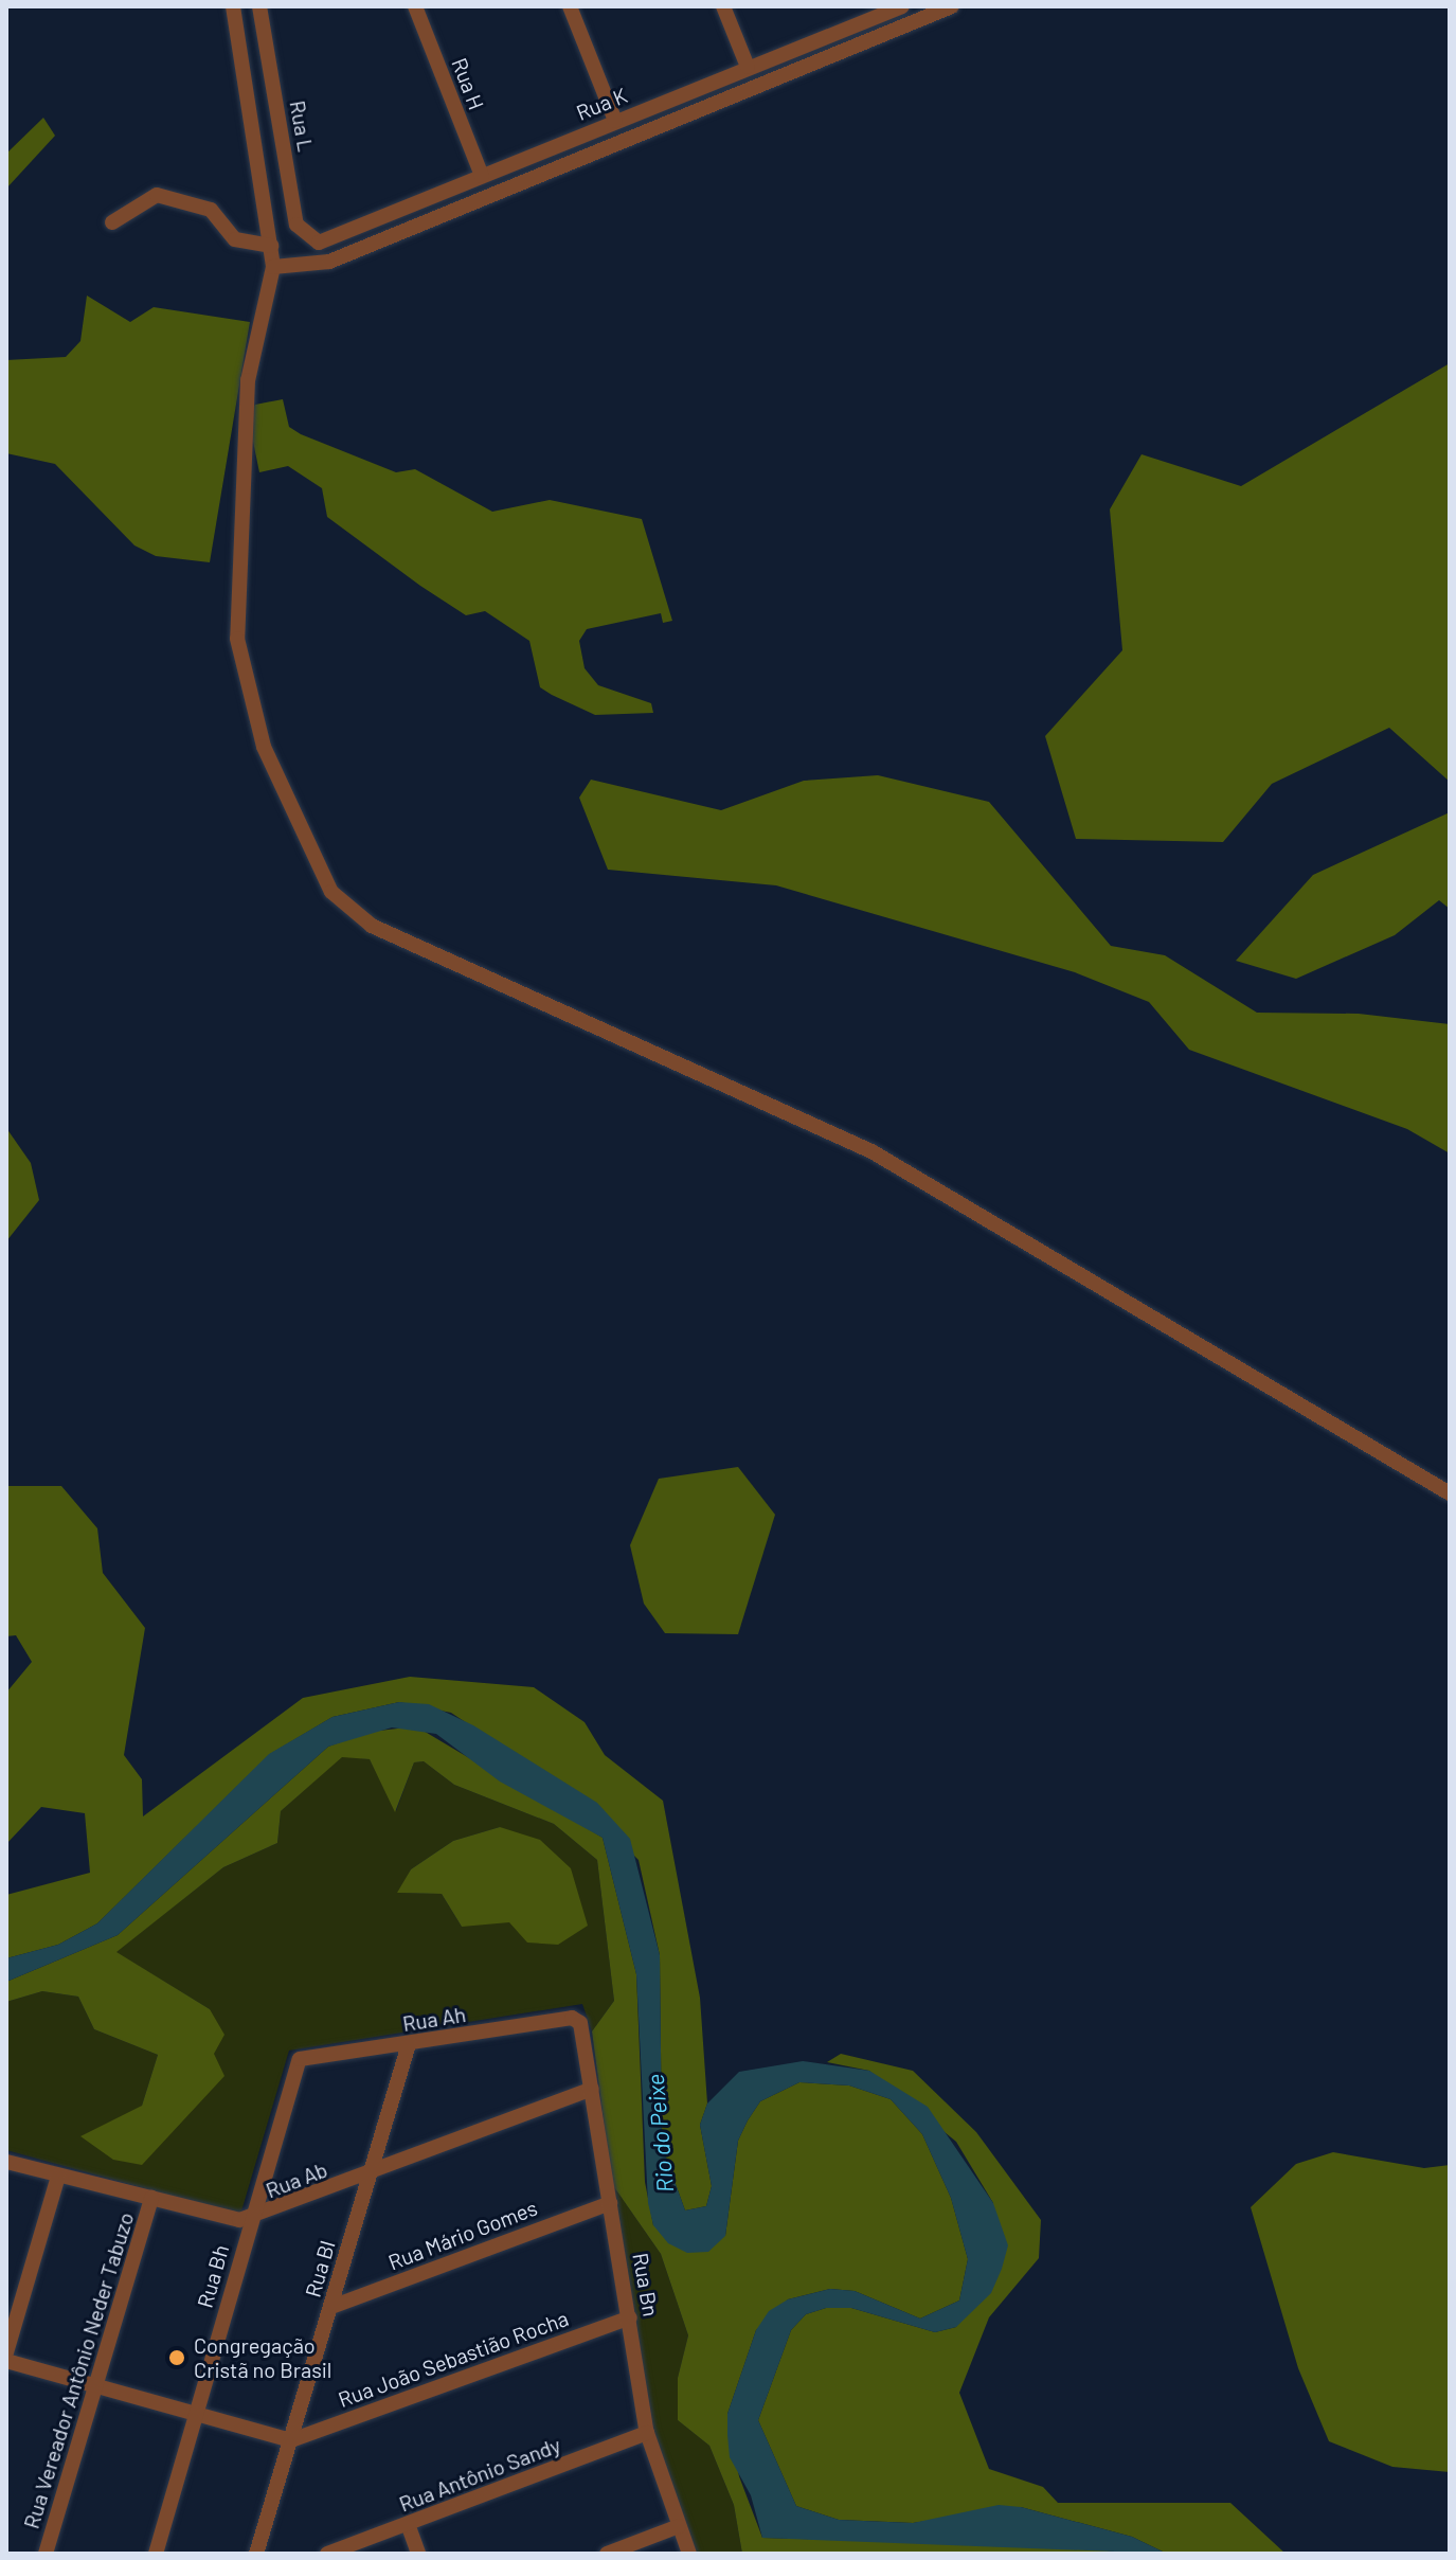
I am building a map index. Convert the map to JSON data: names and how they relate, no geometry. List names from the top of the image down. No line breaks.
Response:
{"streets":{"street":["Rua H","Rua K","Rua L","Rua Ah","Rua Ab","Rua Mário Gomes","Rua Bl","Rua Bh","Rua Bn","Rua João Sebastião Rocha","Rua Vereador Antônio Neder Tabuzo","Rua Antônio Sandy"]},"crossings":[["Rua H","Rua K"],["Rua K","Rua L"],["Rua Ah","Rua Bl"],["Rua Ah","Rua Bh"],["Rua Ah","Rua Bn"],["Rua Ab","Rua Bl"],["Rua Ab","Rua Bh"],["Rua Ab","Rua Bn"],["Rua Ab","Rua Vereador Antônio Neder Tabuzo"],["Rua Mário Gomes","Rua Bl"],["Rua Mário Gomes","Rua Bn"],["Rua Bl","Rua João Sebastião Rocha"],["Rua Bn","Rua João Sebastião Rocha"],["Rua Bn","Rua Antônio Sandy"]],"water":["Rio do Peixe"],"places":["Congregação Cristã no Brasil"]}
